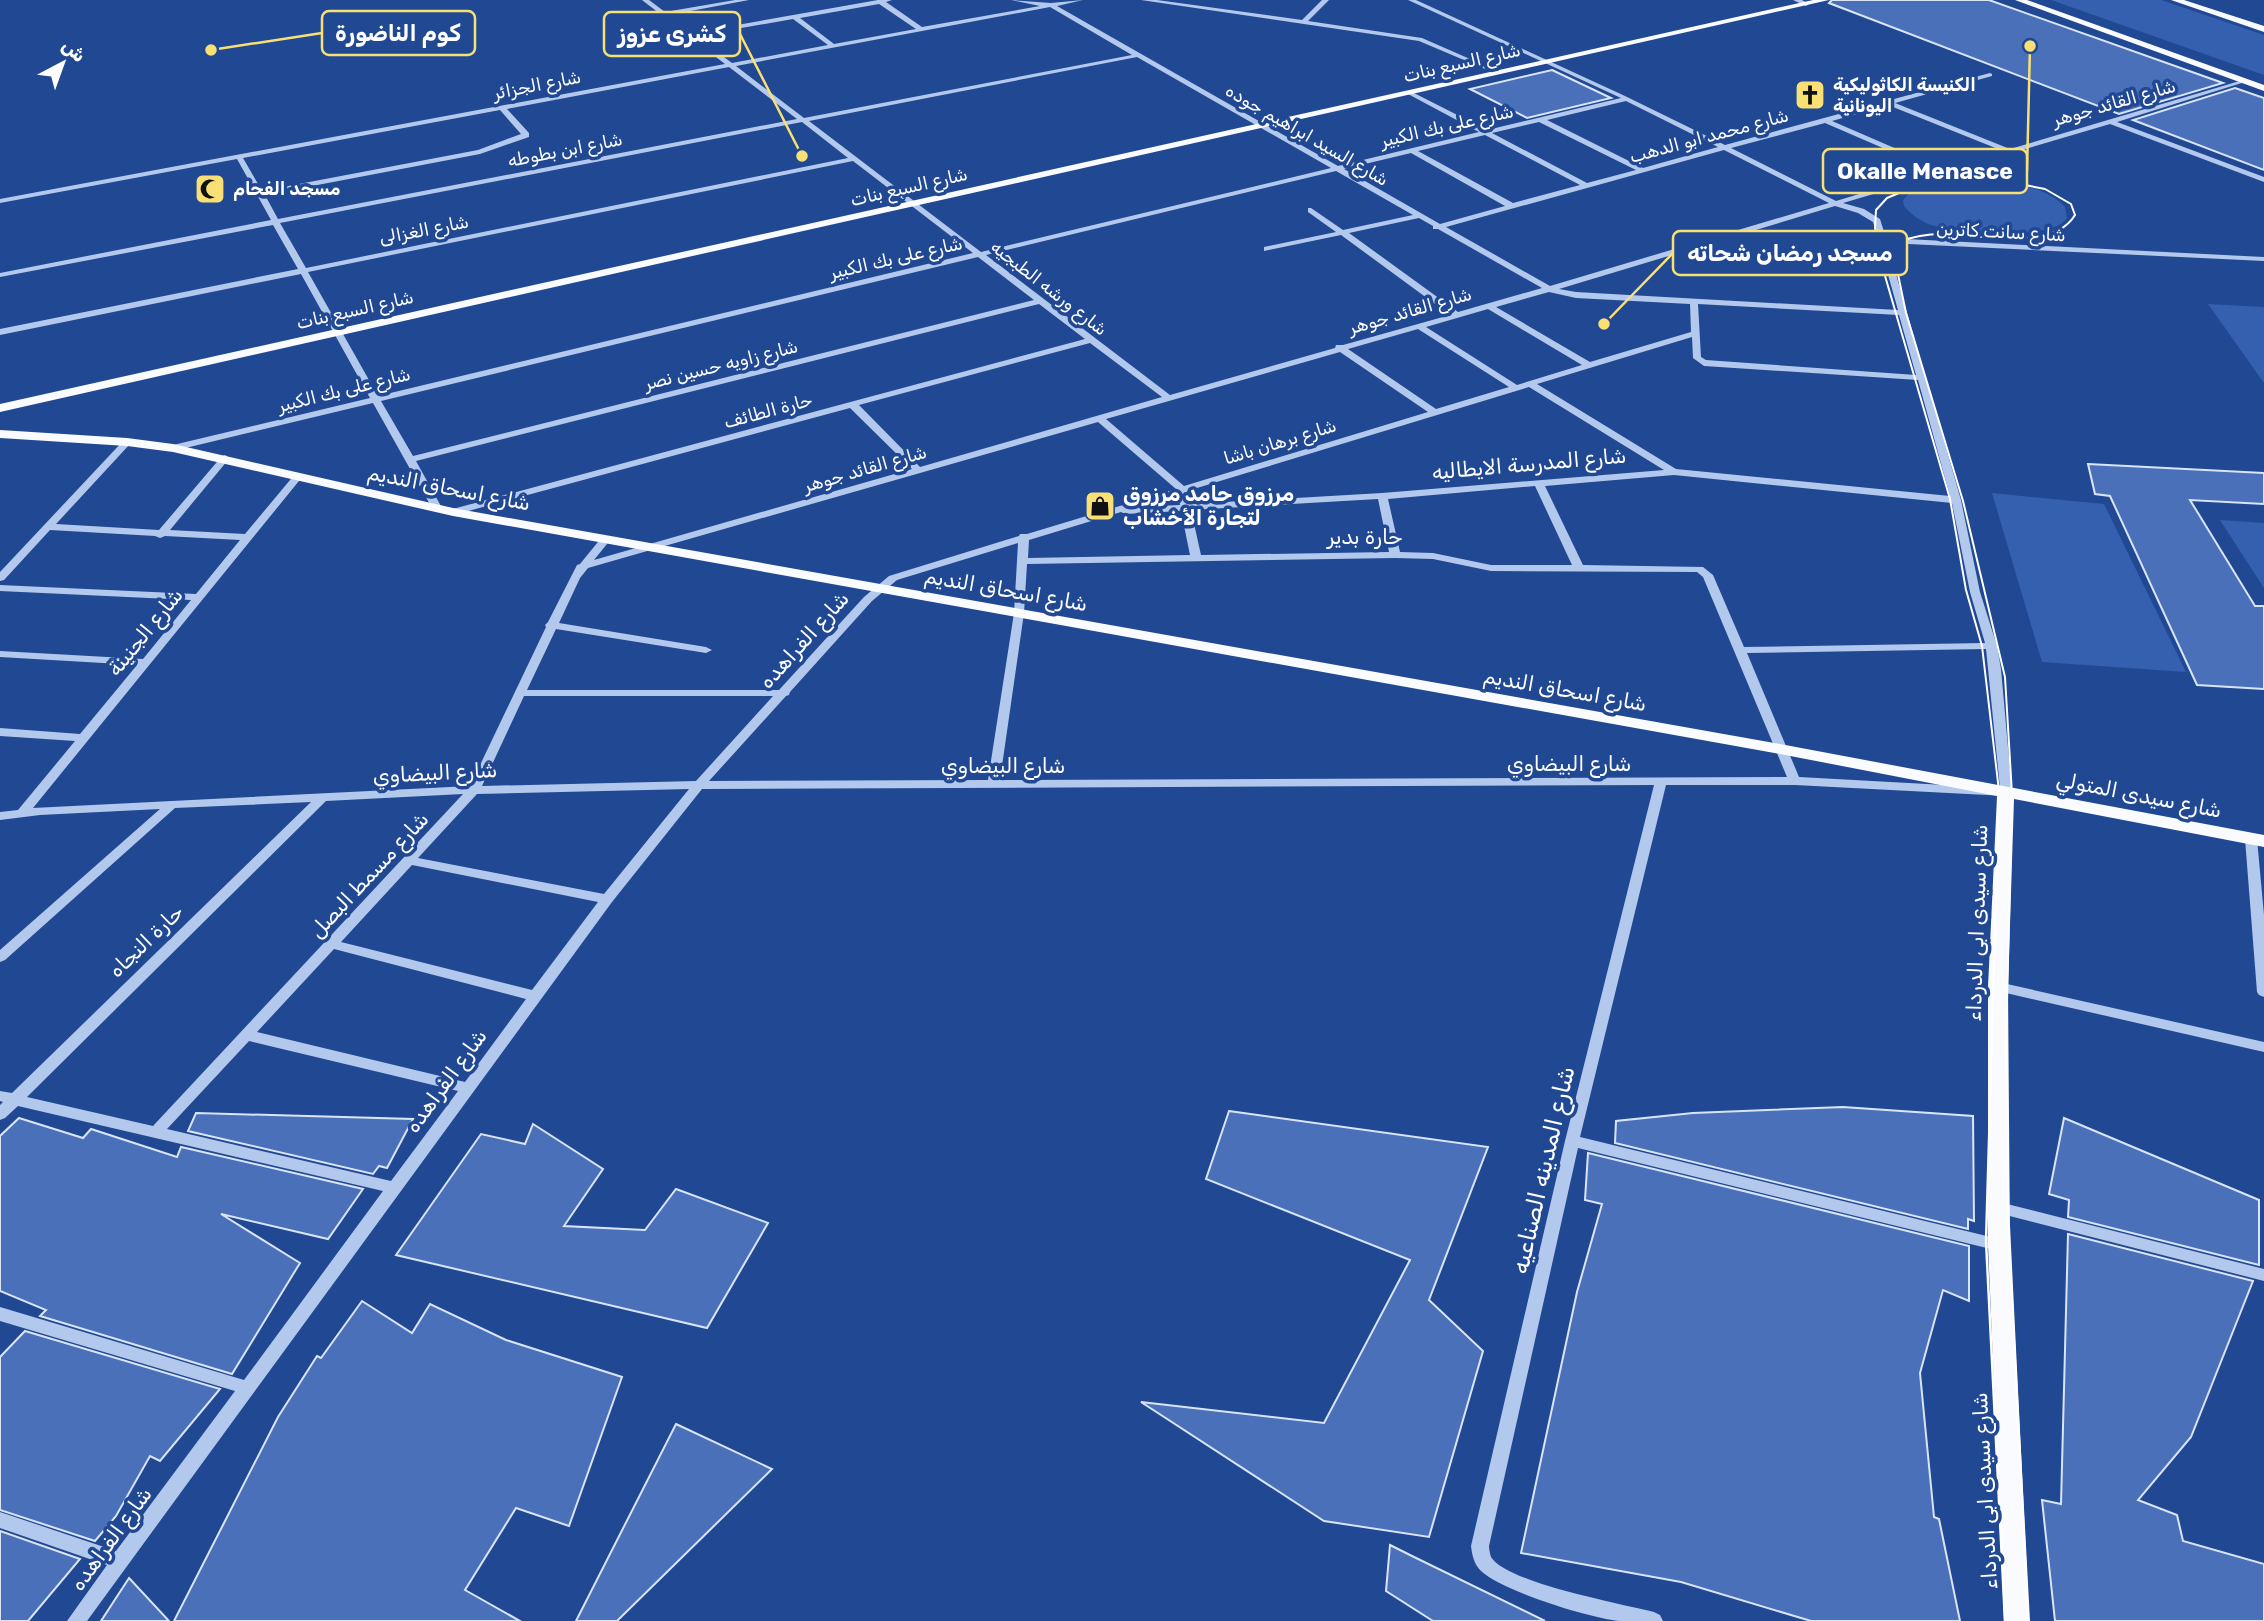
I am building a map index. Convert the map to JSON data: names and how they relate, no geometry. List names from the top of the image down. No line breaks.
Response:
{"streets":{"main road":["شارع السبع بنات","شارع اسحاق النديم","شارع سيدى المتولي","شارع سيدى ابى الدرداء"],"street":["شارع الجزائر","شارع القائد جوهر","شارع على بك الكبير","شارع السيد ابراهيم جوده","شارع محمد ابو الدهب","شارع ابن بطوطه","شارع الغزالى","شارع سانت كاترين","شارع ورشه الطبجيه","شارع زاويه حسين نصر","حارة الطائف","شارع برهان باشا","شارع المدرسة الايطاليه","حارة بدير","شارع الجنينة","شارع الفراهده","شارع البيضاوي","شارع مسمط البصل","حارة النجاه","شارع المدينه الصناعيه"]},"crossings":[["شارع السبع بنات","شارع السيد ابراهيم جوده"],["شارع السبع بنات","شارع ورشه الطبجيه"],["شارع الجزائر","شارع السيد ابراهيم جوده"],["شارع الجزائر","شارع ورشه الطبجيه"],["شارع القائد جوهر","شارع السيد ابراهيم جوده"],["شارع القائد جوهر","شارع سانت كاترين"],["شارع القائد جوهر","شارع ورشه الطبجيه"],["شارع القائد جوهر","شارع اسحاق النديم"],["شارع القائد جوهر","شارع مسمط البصل"],["شارع القائد جوهر","شارع سيدى ابى الدرداء"],["شارع على بك الكبير","شارع السيد ابراهيم جوده"],["شارع على بك الكبير","شارع ورشه الطبجيه"],["شارع على بك الكبير","شارع اسحاق النديم"],["شارع السيد ابراهيم جوده","شارع محمد ابو الدهب"],["شارع السيد ابراهيم جوده","شارع ابن بطوطه"],["شارع ابن بطوطه","شارع ورشه الطبجيه"],["شارع الغزالى","شارع ورشه الطبجيه"],["شارع سانت كاترين","شارع سيدى ابى الدرداء"],["شارع ورشه الطبجيه","شارع زاويه حسين نصر"],["شارع ورشه الطبجيه","حارة الطائف"],["حارة الطائف","شارع اسحاق النديم"],["شارع برهان باشا","شارع المدرسة الايطاليه"],["شارع برهان باشا","شارع اسحاق النديم"],["شارع برهان باشا","شارع الفراهده"],["شارع المدرسة الايطاليه","شارع سيدى ابى الدرداء"],["شارع اسحاق النديم","شارع الجنينة"],["شارع اسحاق النديم","شارع الفراهده"],["شارع اسحاق النديم","شارع البيضاوي"],["شارع اسحاق النديم","شارع سيدى المتولي"],["شارع اسحاق النديم","شارع مسمط البصل"],["شارع اسحاق النديم","شارع سيدى ابى الدرداء"],["شارع الجنينة","شارع البيضاوي"],["شارع الفراهده","شارع البيضاوي"],["شارع البيضاوي","شارع سيدى المتولي"],["شارع البيضاوي","شارع مسمط البصل"],["شارع البيضاوي","شارع سيدى ابى الدرداء"],["شارع البيضاوي","حارة النجاه"],["شارع البيضاوي","شارع المدينه الصناعيه"],["شارع سيدى المتولي","شارع سيدى ابى الدرداء"]],"places":{"other":["Okalle Menasce","كوم الناضورة","كشرى عزوز","مسجد رمضان شحاته"],"church":["الكنيسة الكاثوليكية اليونانية"],"mosque":["مسجد الفحام"],"shop":["مرزوق حامد مرزوق لتجارة الأخشاب"]},"north":"top right"}
